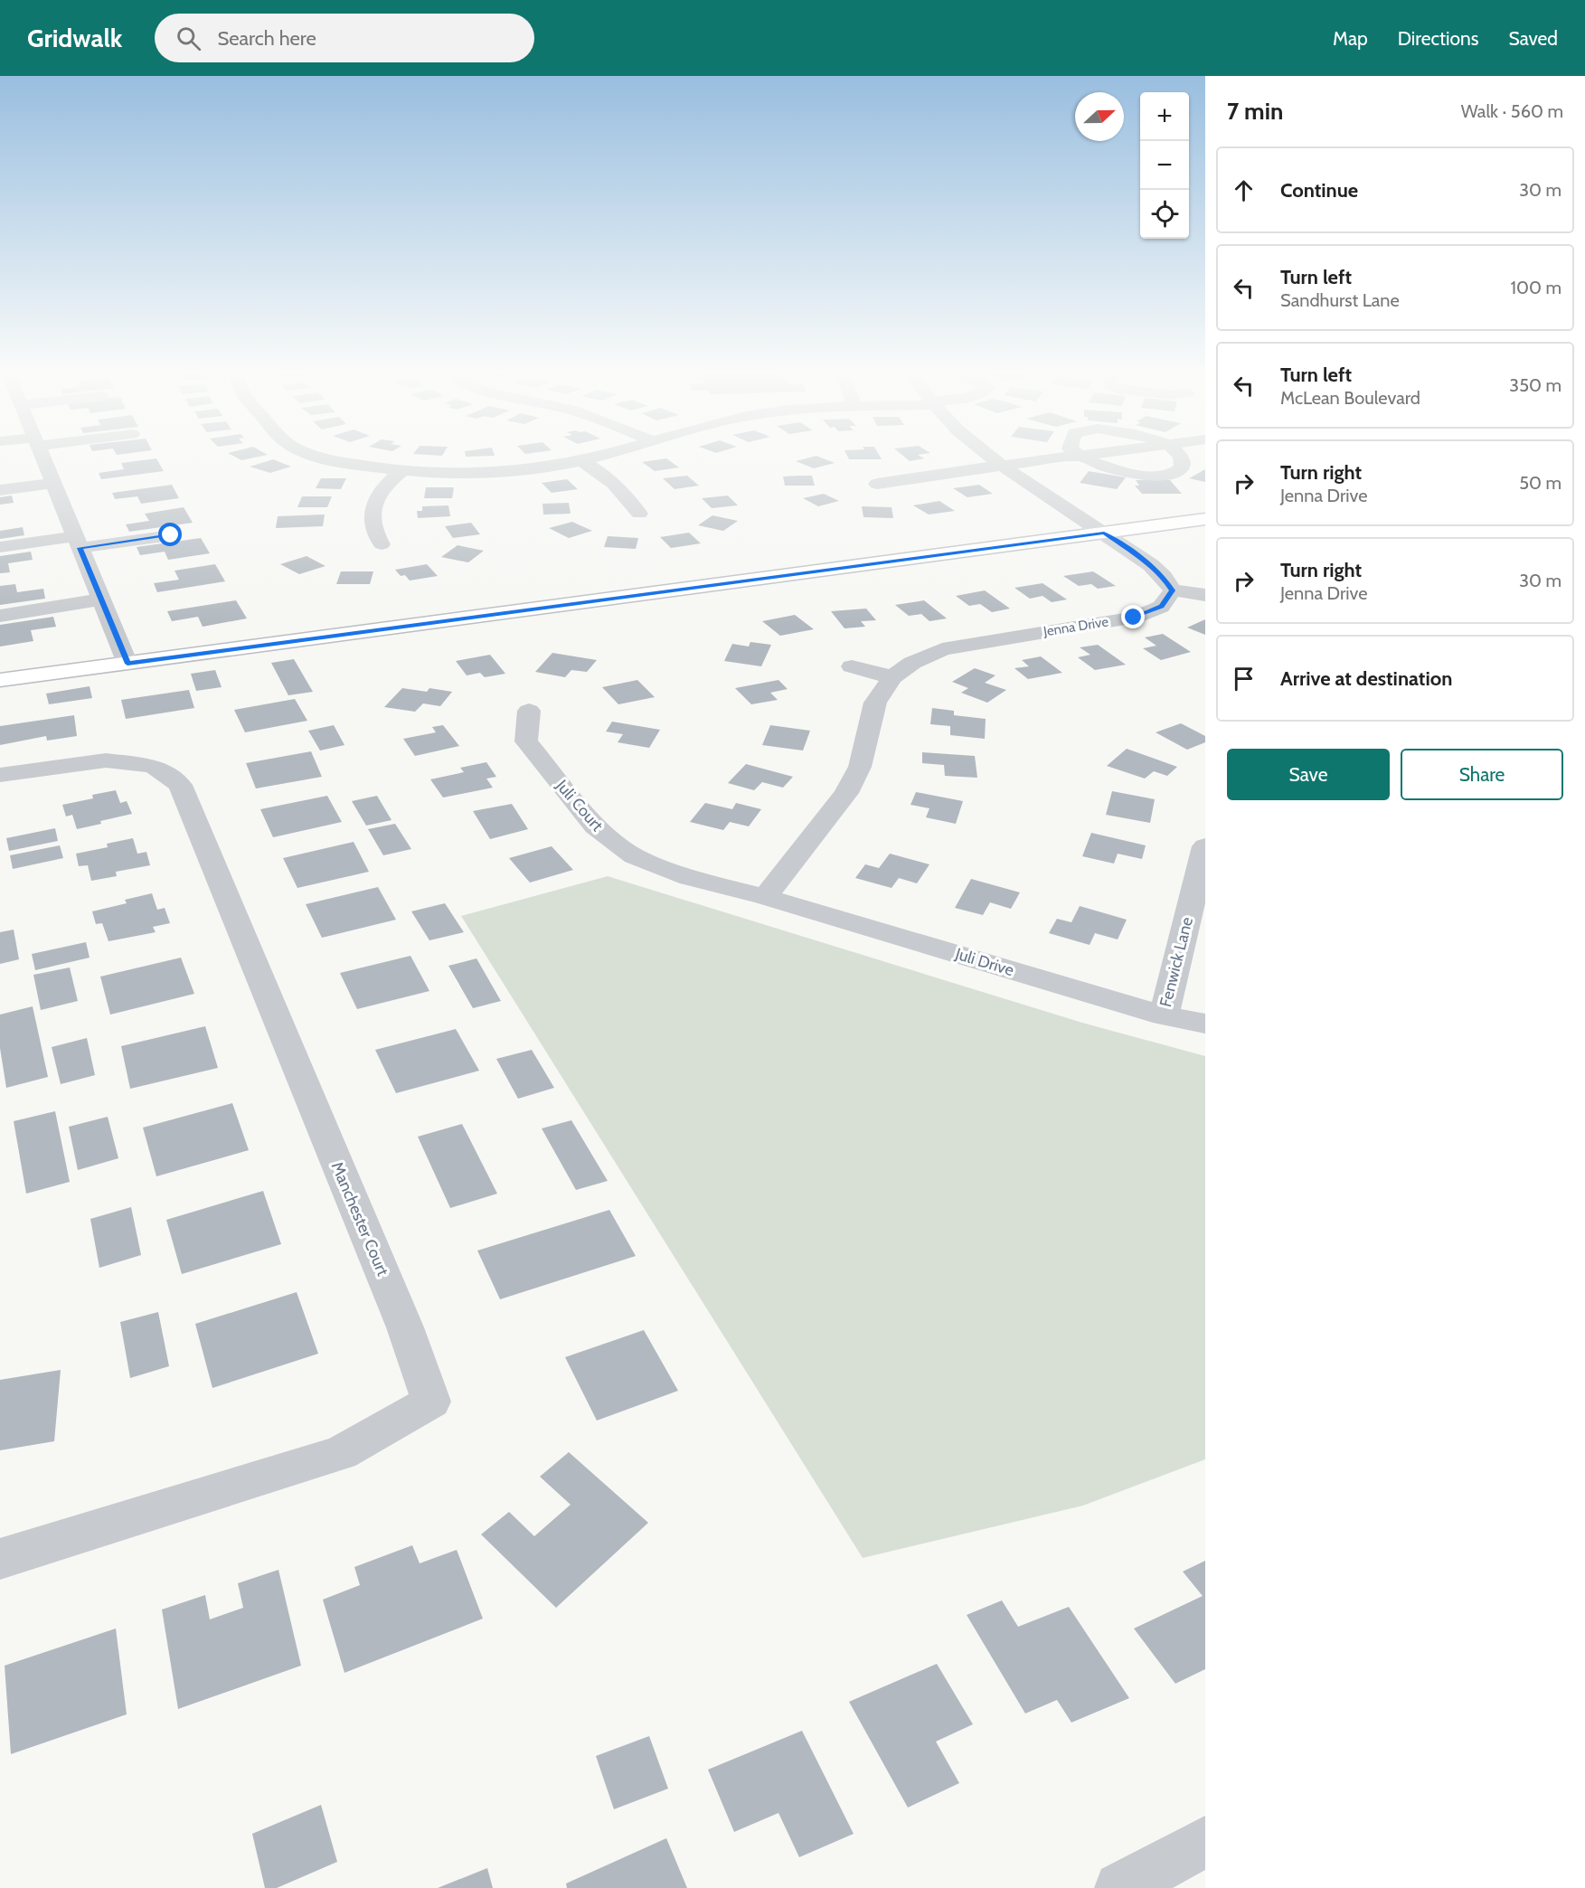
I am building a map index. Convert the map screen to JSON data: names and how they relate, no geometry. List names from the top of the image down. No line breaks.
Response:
{"streets":{"street":["Jenna Drive","Juli Court","Juli Drive","Fenwick Lane","Manchester Court"]},"crossings":[["Jenna Drive","Juli Court"],["Jenna Drive","Juli Drive"],["Juli Court","Juli Drive"],["Juli Drive","Fenwick Lane"]],"north":"right","page":{"header":"Gridwalk","search":"Search here","nav":["Map","Directions","Saved"],"heading":["7 min","Walk · 560 m"],"map_buttons":["+","−"],"list":[["Continue","30 m"],["Turn left","Sandhurst Lane","100 m"],["Turn left","McLean Boulevard","350 m"],["Turn right","Jenna Drive","50 m"],["Turn right","Jenna Drive","30 m"],"Arrive at destination"],"buttons":["Save","Share"]}}
